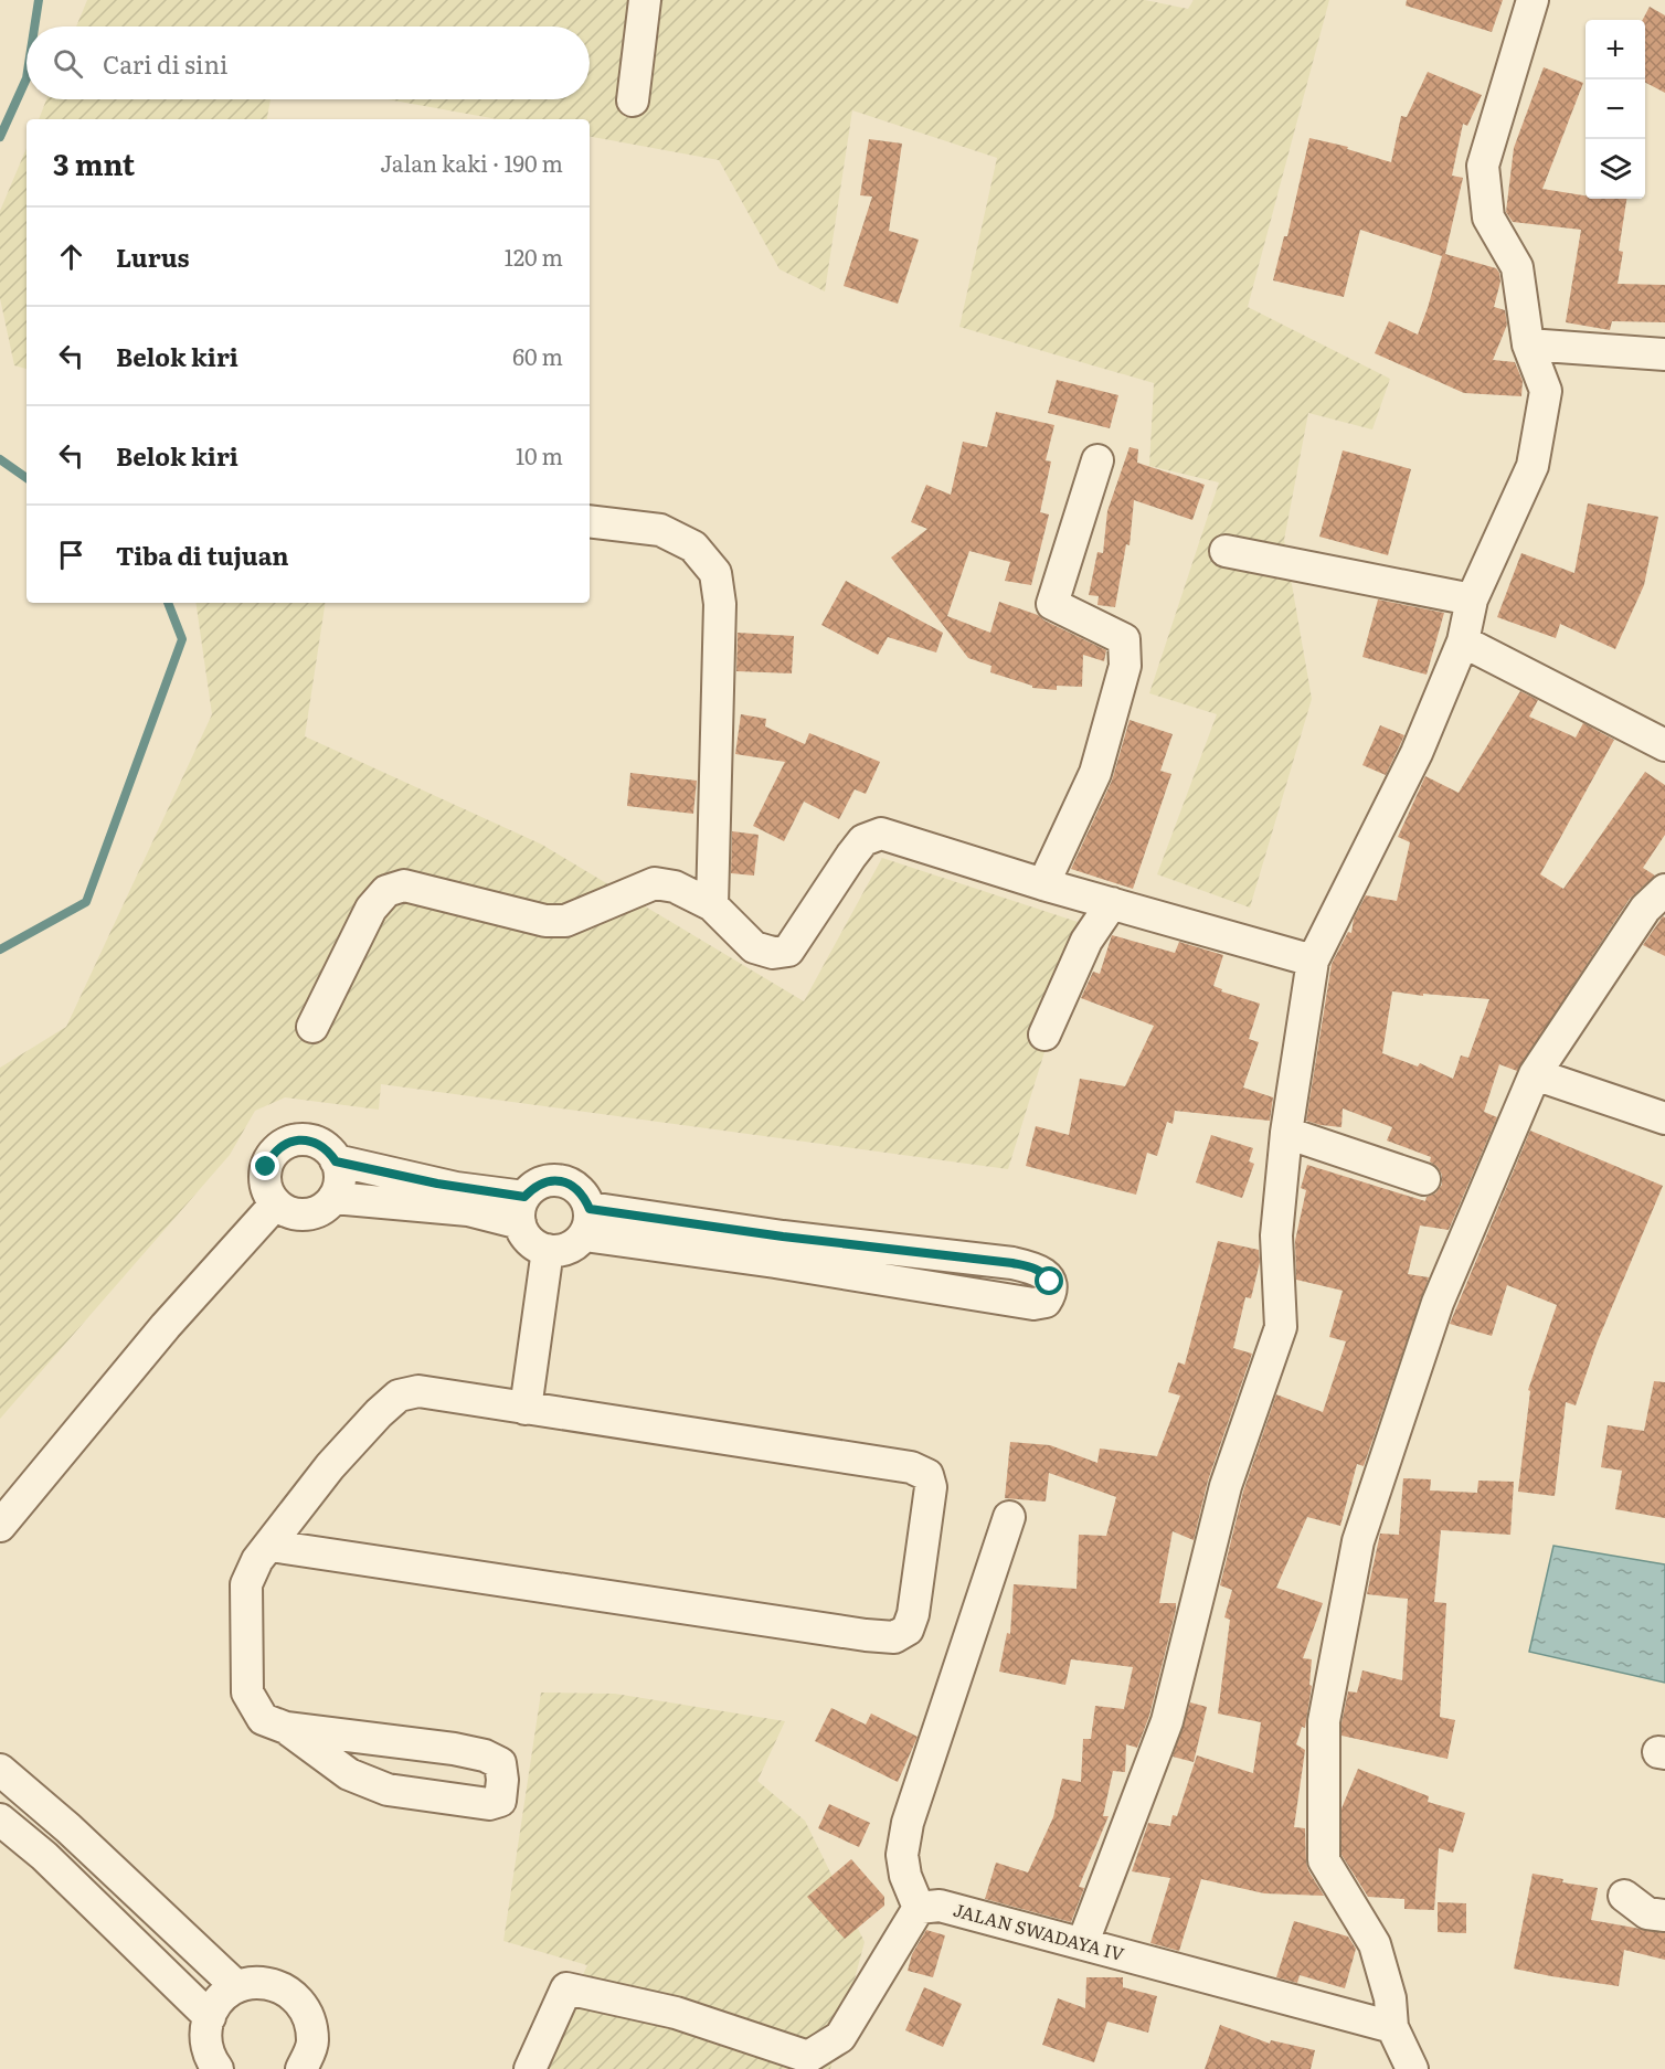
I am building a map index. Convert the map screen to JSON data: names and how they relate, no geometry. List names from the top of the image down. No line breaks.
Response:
{"streets":{"street":["JALAN SWADAYA IV"]},"page":{"map_buttons":["+","−"],"search":"Cari di sini","heading":["3 mnt","Jalan kaki · 190 m"],"list":[["Lurus","120 m"],["Belok kiri","60 m"],["Belok kiri","10 m"],"Tiba di tujuan"]}}
